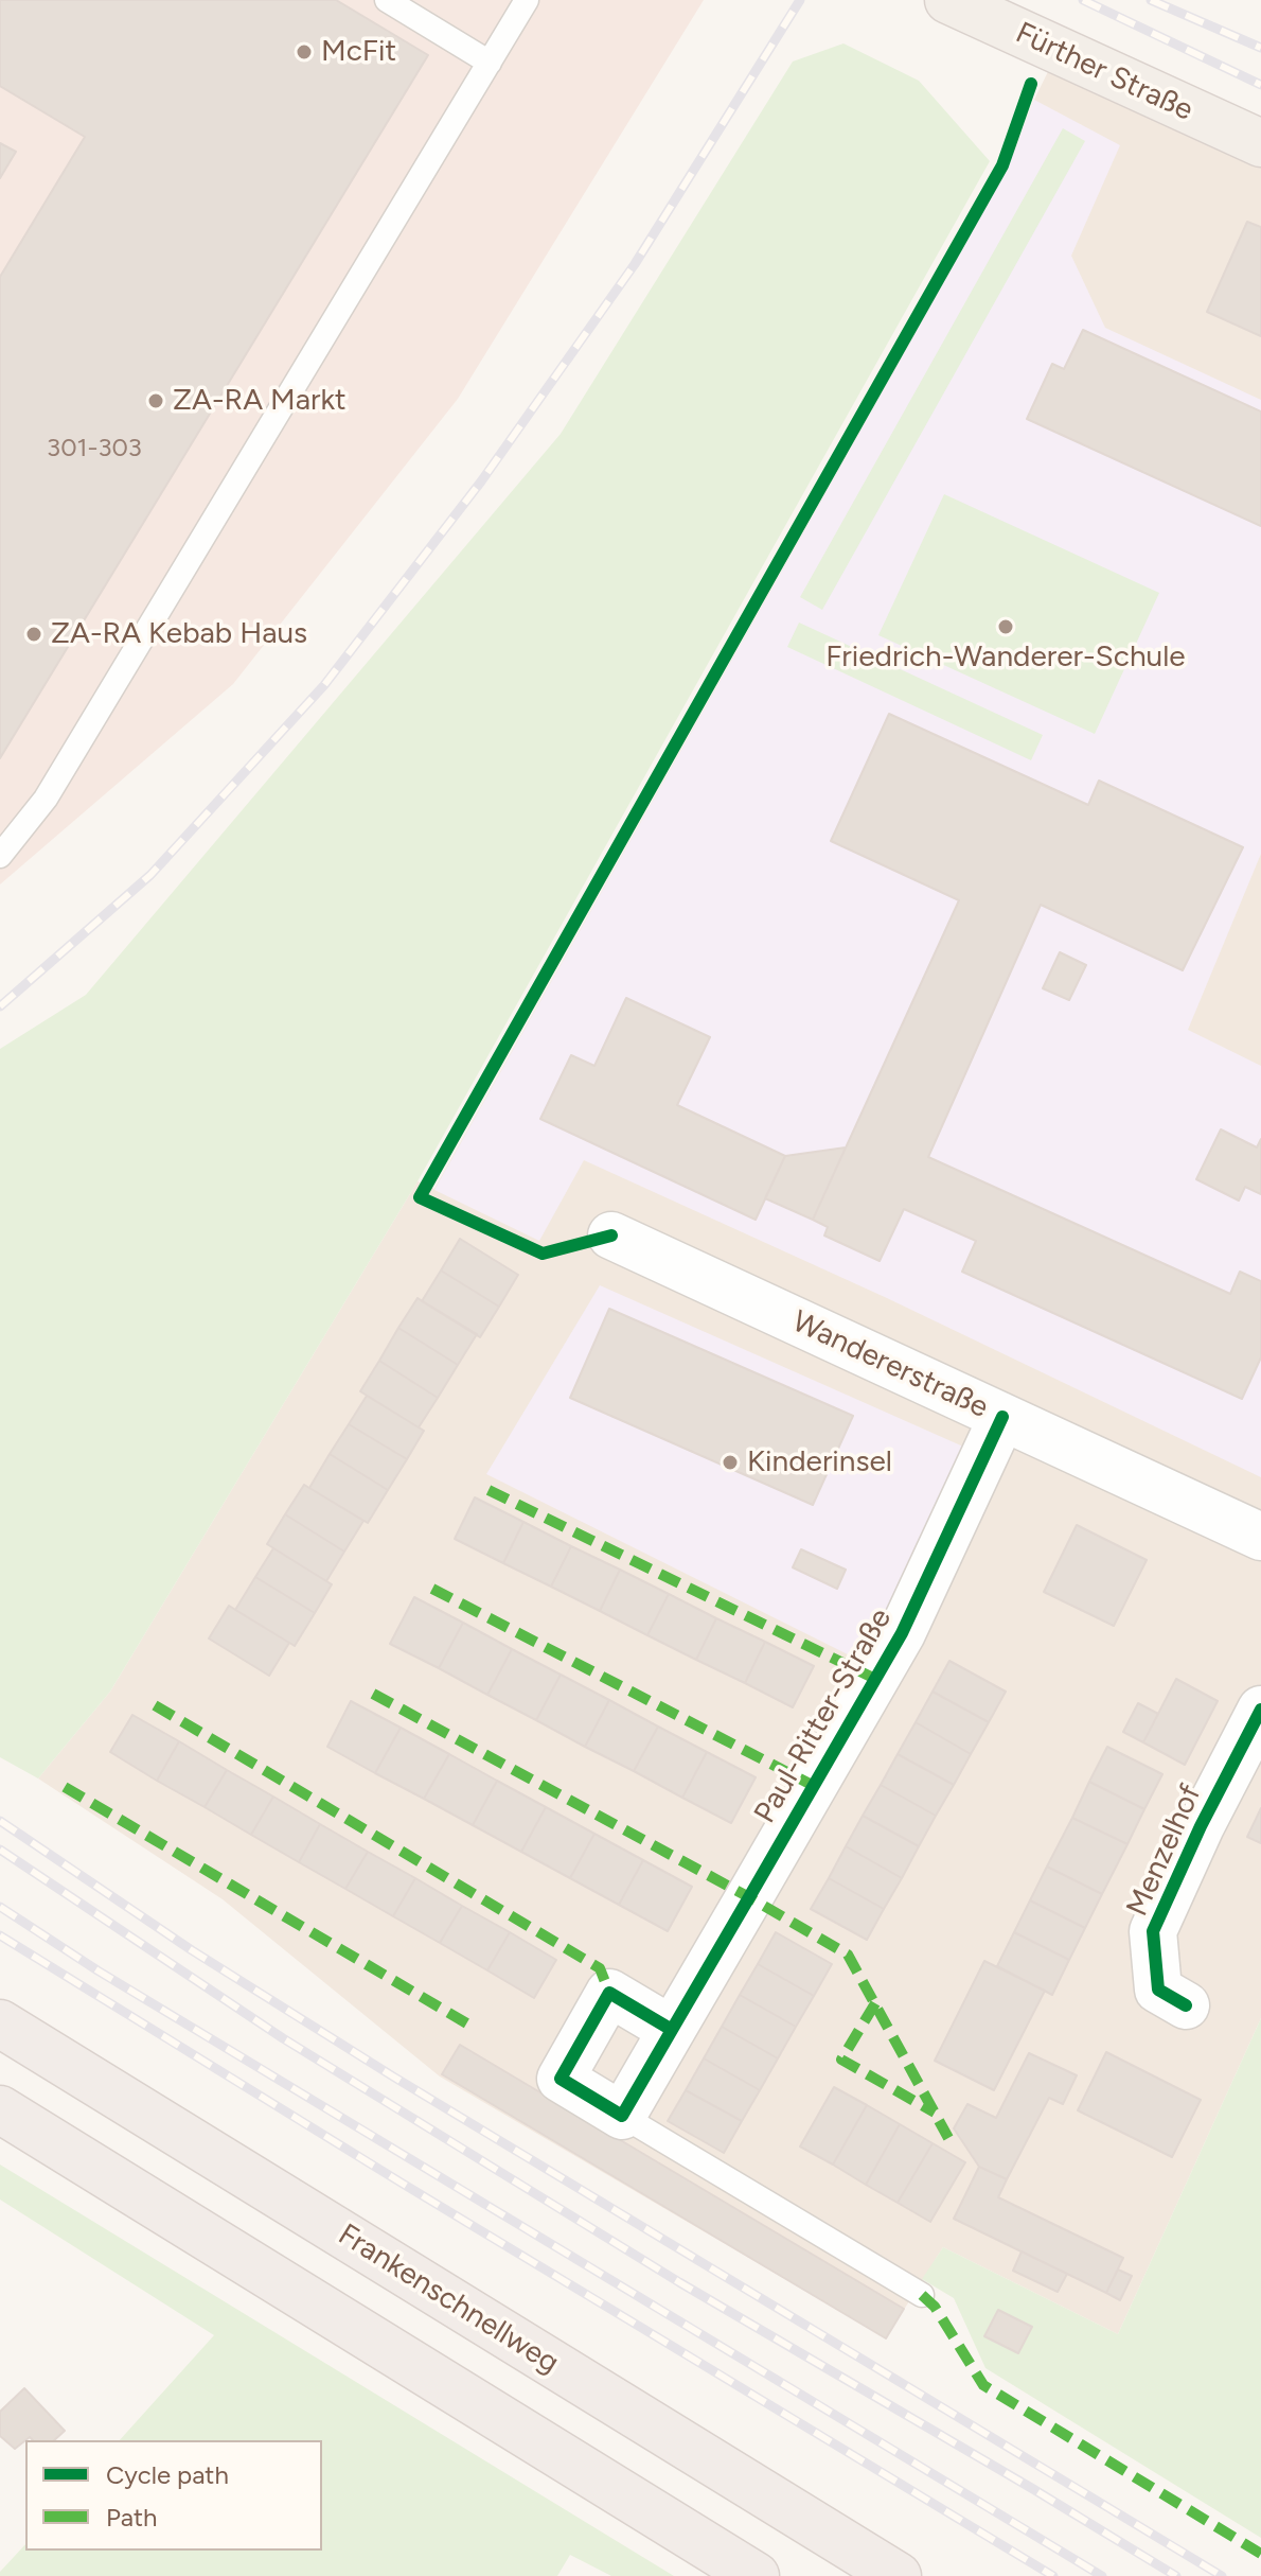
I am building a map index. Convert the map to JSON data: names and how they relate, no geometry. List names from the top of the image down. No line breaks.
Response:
{"streets":{"highway":["Frankenschnellweg"],"main road":["Fürther Straße"],"street":["Wandererstraße","Paul-Ritter-Straße","Menzelhof"]},"crossings":[["Wandererstraße","Paul-Ritter-Straße"]],"places":["McFit","ZA-RA Markt","Friedrich-Wanderer-Schule","ZA-RA Kebab Haus","Kinderinsel"],"house_numbers":["301-303"],"legend":["Cycle path","Path"]}
